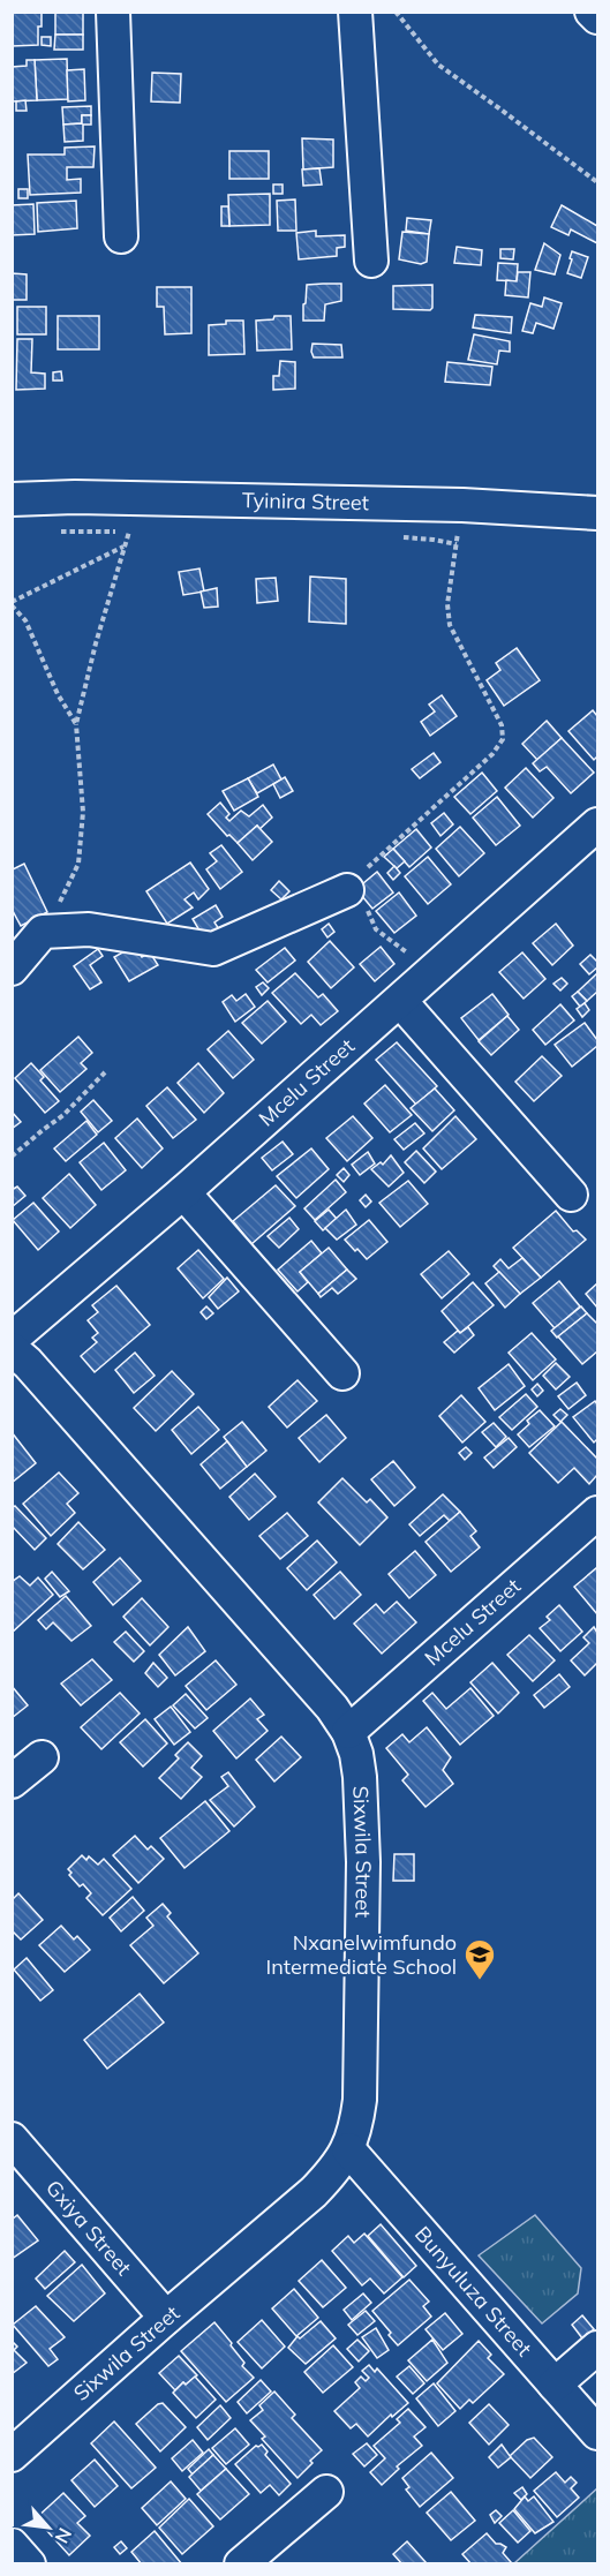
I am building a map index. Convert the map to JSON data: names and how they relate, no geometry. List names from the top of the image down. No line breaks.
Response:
{"streets":{"street":["Tyinira Street","Mcelu Street","Sixwila Street","Gxiya Street","Bunyuluza Street"]},"crossings":[["Mcelu Street","Sixwila Street"],["Sixwila Street","Gxiya Street"],["Sixwila Street","Bunyuluza Street"]],"places":{"school or university":["Nxanelwimfundo Intermediate School"]},"north":"bottom right"}
